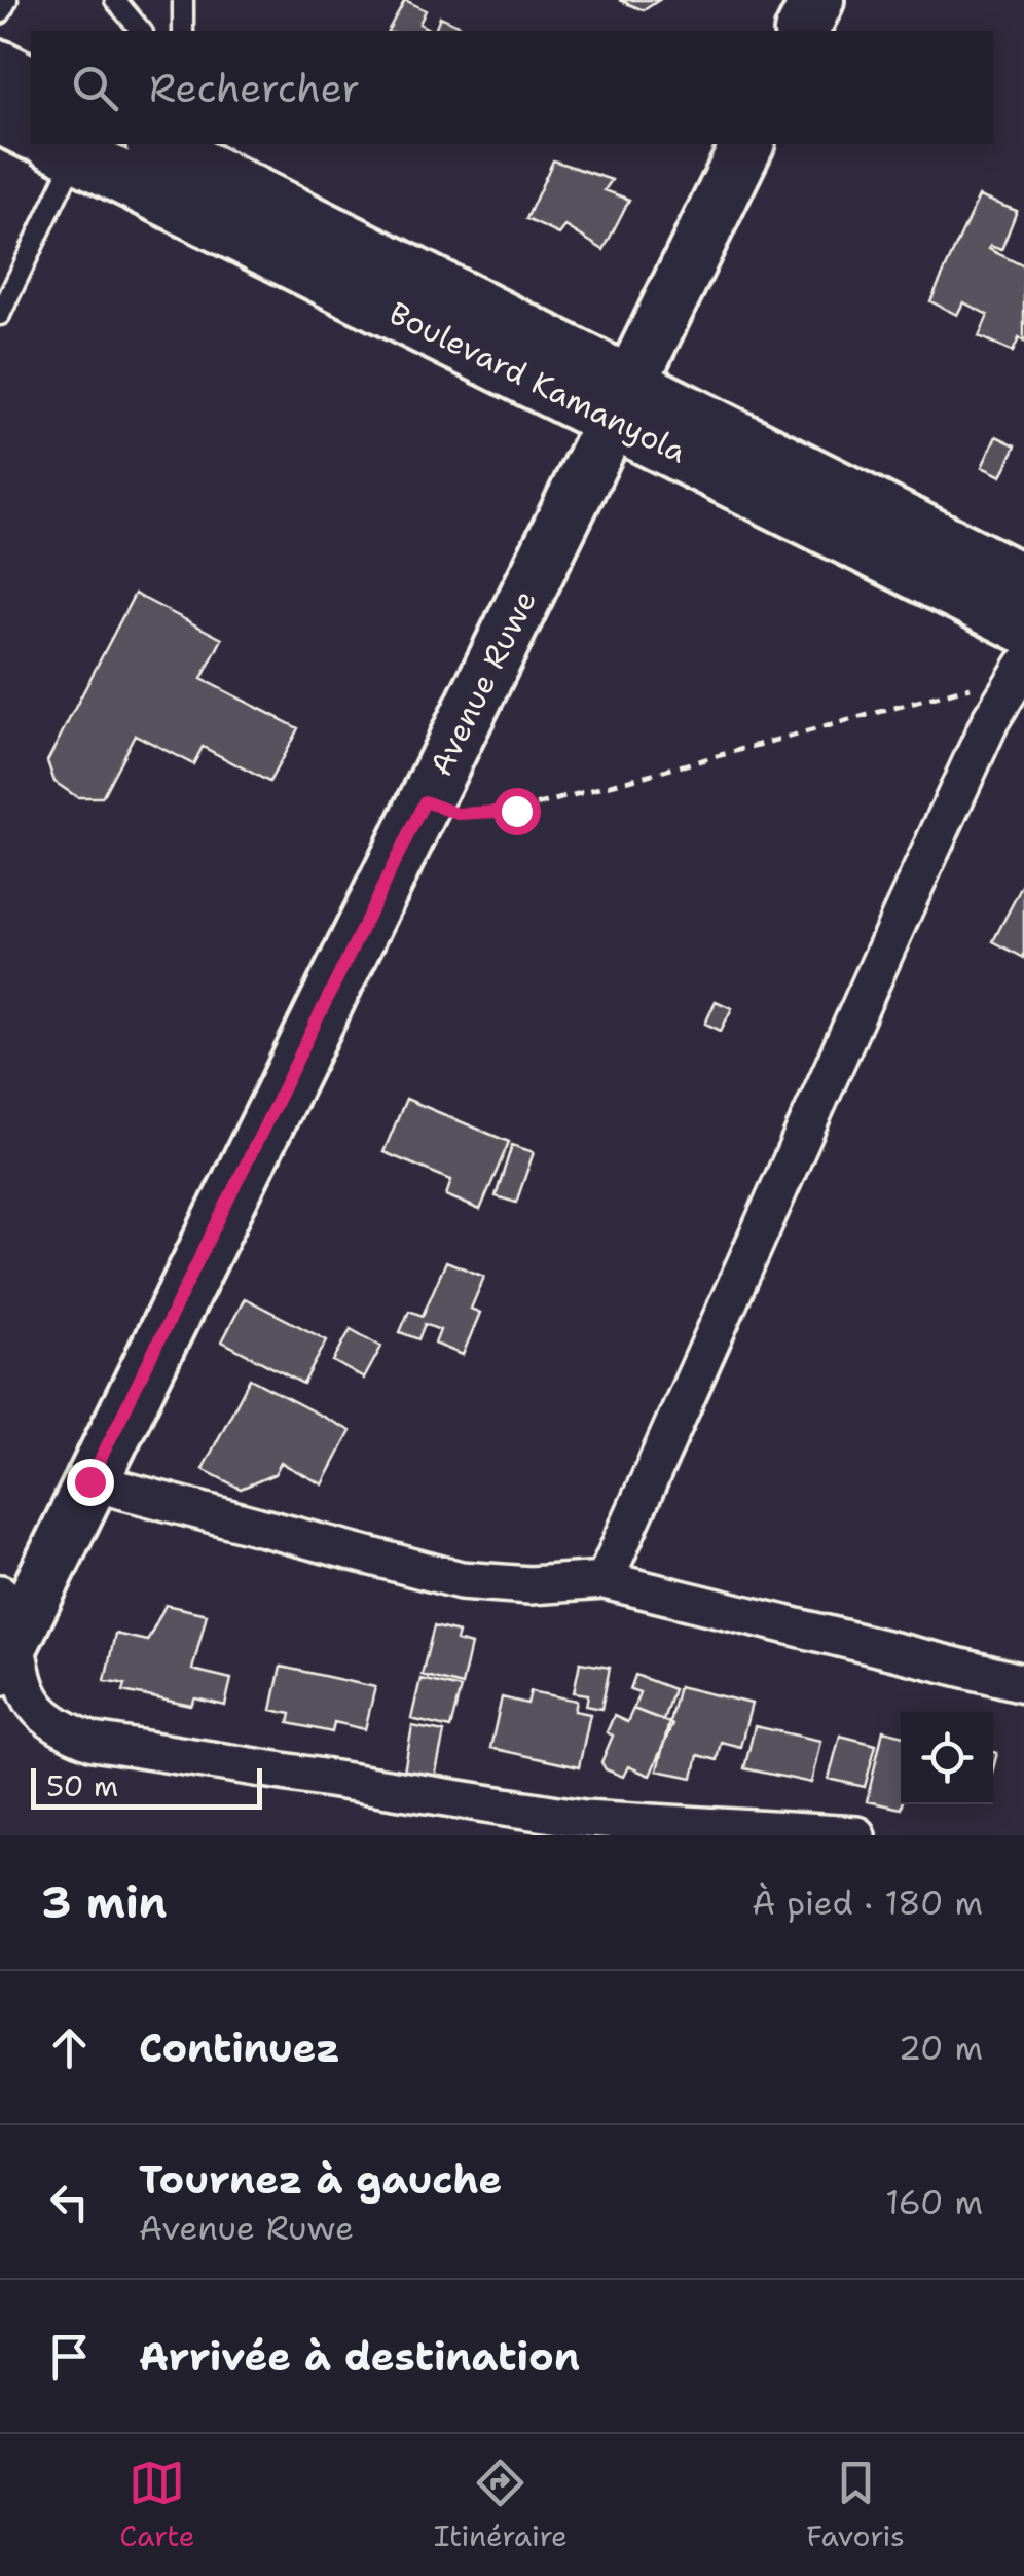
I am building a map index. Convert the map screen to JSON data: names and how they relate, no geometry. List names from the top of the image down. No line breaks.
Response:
{"streets":{"street":["Boulevard Kamanyola","Avenue Ruwe"]},"crossings":[["Boulevard Kamanyola","Avenue Ruwe"]],"scale_bar":"50 m","page":{"search":"Rechercher","scale":"50 m","heading":["3 min","À pied · 180 m"],"list":[["Continuez","20 m"],["Tournez à gauche","Avenue Ruwe","160 m"],"Arrivée à destination"],"nav":["Carte","Itinéraire","Favoris"]}}
